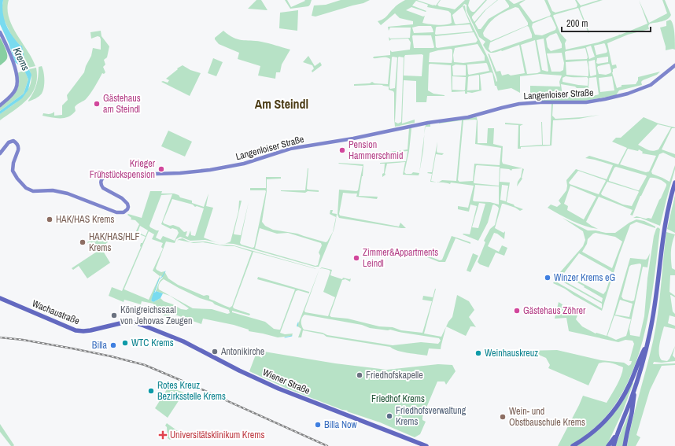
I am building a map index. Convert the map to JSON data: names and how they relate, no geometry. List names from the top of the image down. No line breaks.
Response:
{"streets":{"main road":["Wachaustraße","Wiener Straße"],"street":["Langenloiser Straße"]},"crossings":[["Wachaustraße","Wiener Straße"]],"districts":["Am Steindl"],"water":["Krems"],"parks":["Friedhof Krems"],"places":{"other":["Gästehaus am Steindl","Pension Hammerschmid","Krieger Frühstückspension","HAK/HAS Krems","HAK/HAS/HLF Krems","Zimmer&Appartments Leindl","Winzer Krems eG","Gästehaus Zöhrer","Königreichssaal von Jehovas Zeugen","WTC Krems","Billa","Antonikirche","Weinhauskreuz","Friedhofskapelle","Rotes Kreuz Bezirksstelle Krems","Friedhofsverwaltung Krems","Wein- und Obstbauschule Krems","Billa Now"],"health":["Universitätsklinikum Krems"]},"scale_bar":"200 m"}
